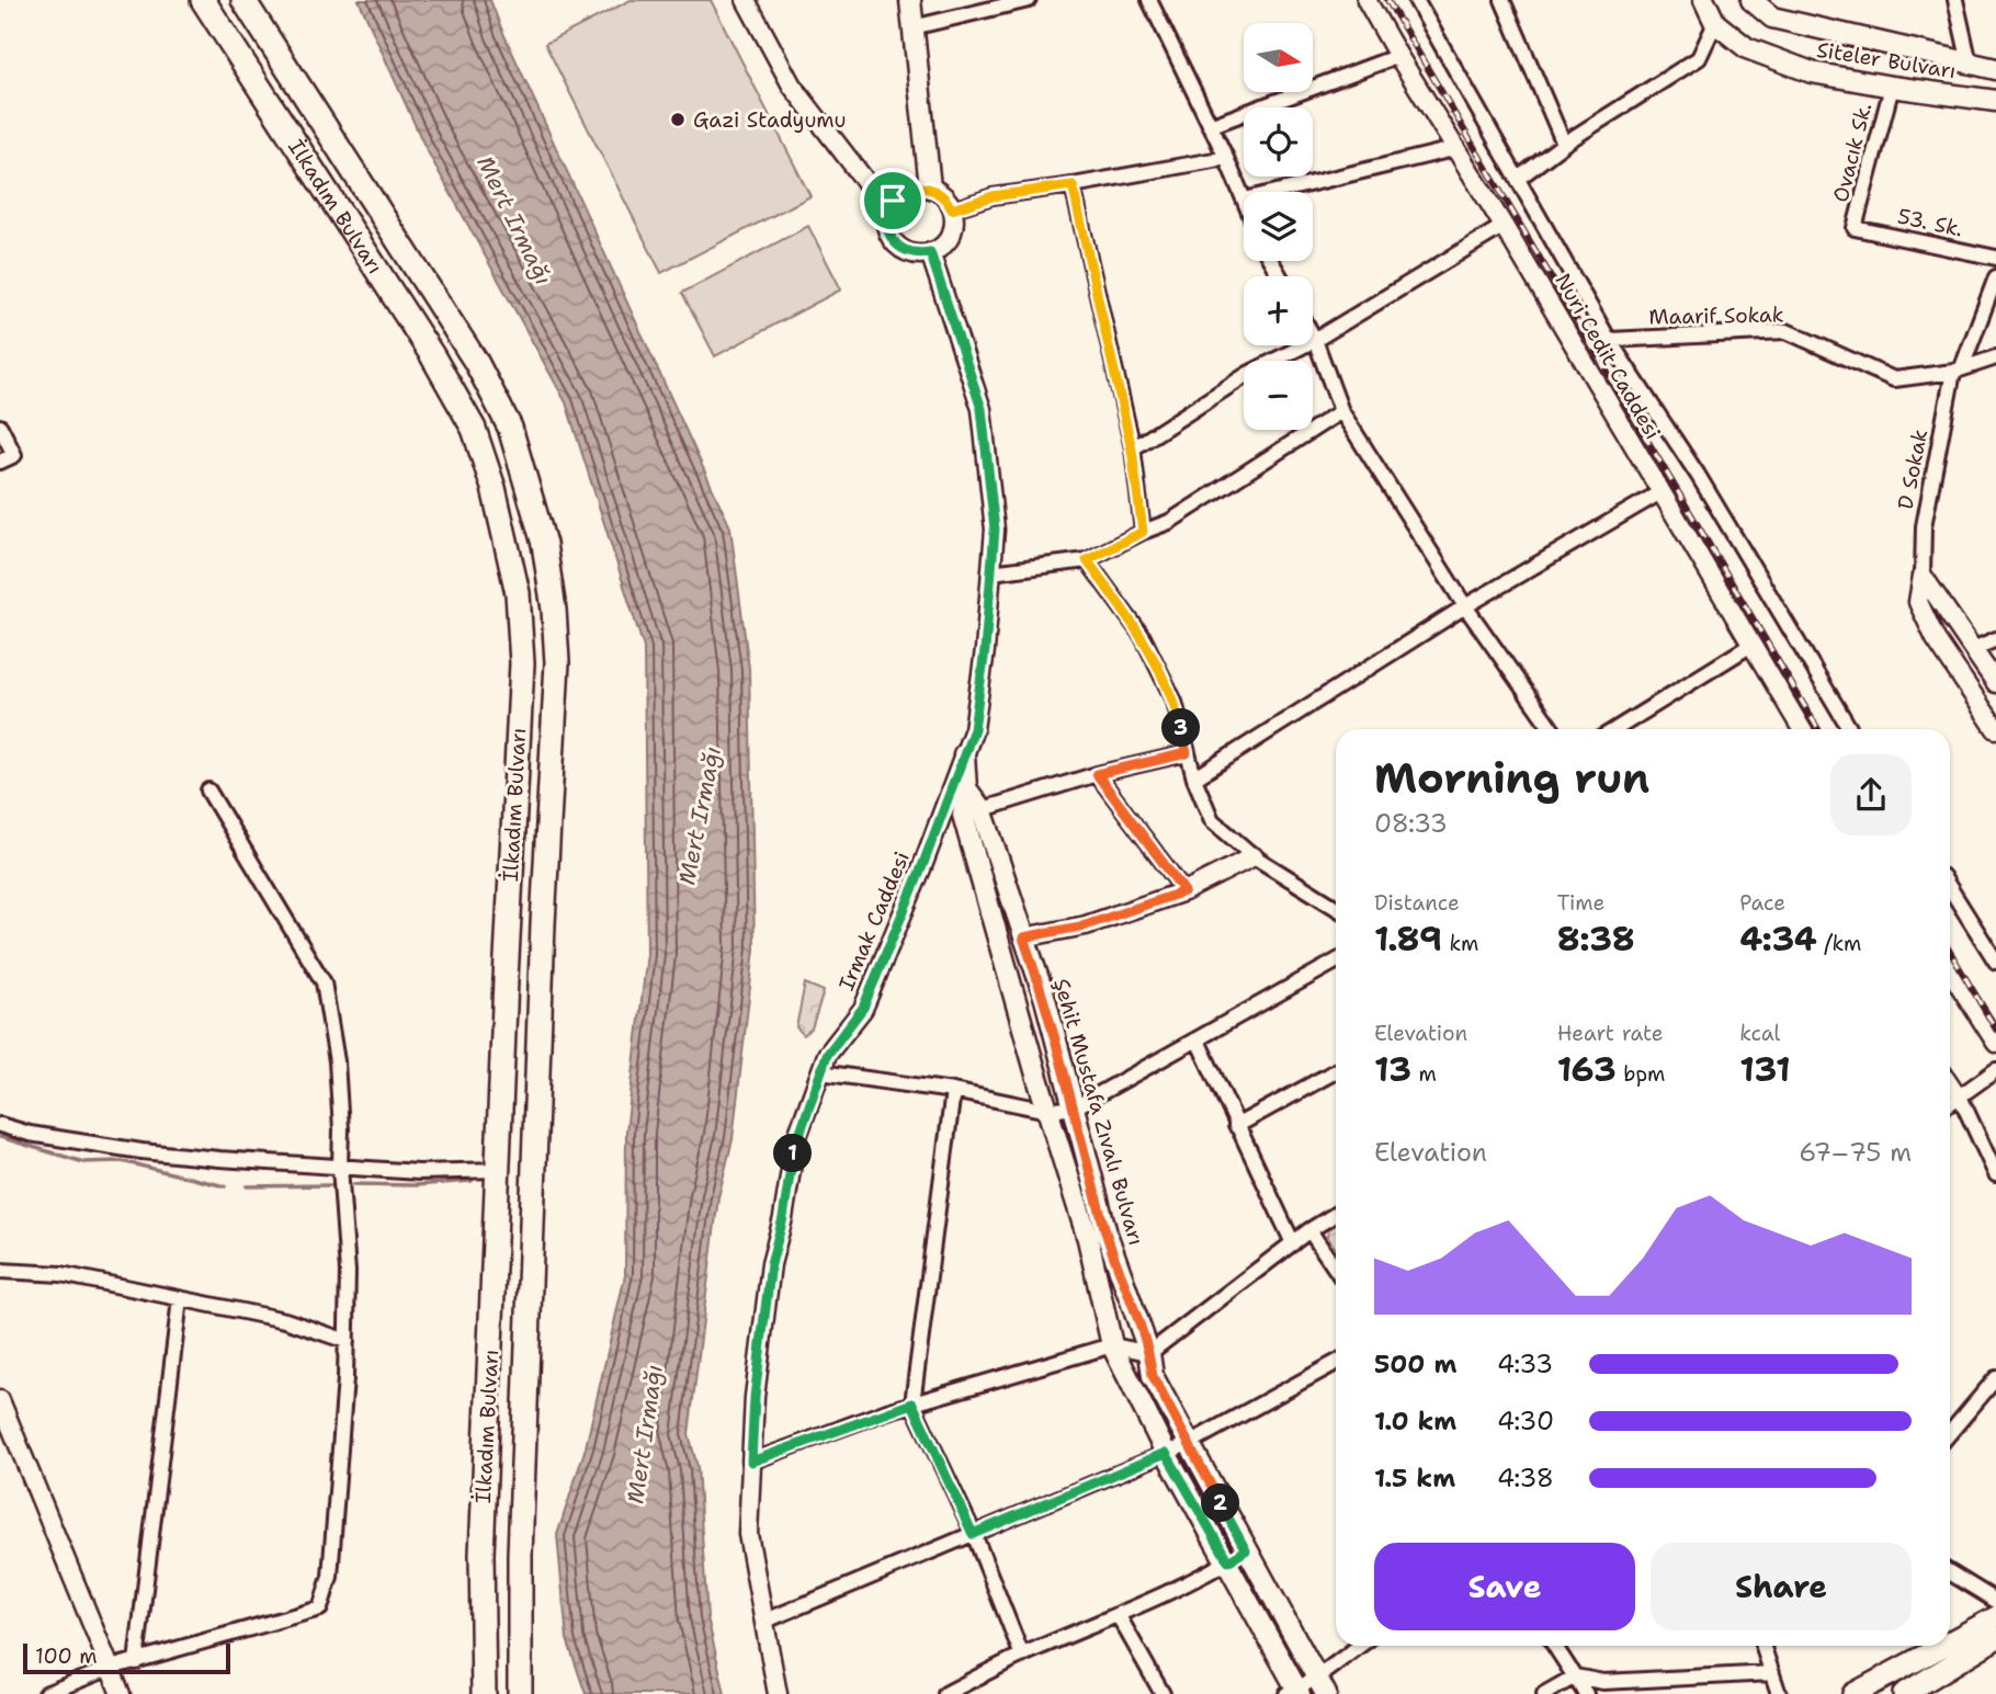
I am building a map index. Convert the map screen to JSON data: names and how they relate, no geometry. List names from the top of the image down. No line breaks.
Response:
{"streets":{"highway":["İlkadım Bulvarı"],"main road":["Siteler Bulvarı","Şehit Mustafa Zıvalı Bulvarı"],"street":["Ovacık Sk.","53. Sk.","Maarif Sokak","Nuri Cedit Caddesi","D Sokak","Irmak Caddesi"]},"crossings":[["Siteler Bulvarı","Ovacık Sk."],["Ovacık Sk.","53. Sk."],["Maarif Sokak","D Sokak"],["Irmak Caddesi","Şehit Mustafa Zıvalı Bulvarı"]],"water":["Mert Irmağı"],"places":["Gazi Stadyumu"],"scale_bar":"100 m","north":"right","page":{"map_buttons":["+","−"],"pins":["3","1","2"],"heading":["Morning run","08:33"],"stats":[["Distance","1.89 km"],["Time","8:38"],["Pace","4:34 /km"],["Elevation","13 m"],["Heart rate","163 bpm"],["kcal","131"]],"chart":["Elevation","67–75 m"],"list":[{"name":"500 m","note":"4:33"},{"name":"1.0 km","note":"4:30"},{"name":"1.5 km","note":"4:38"}],"buttons":["Save","Share"],"scale":"100 m"}}
